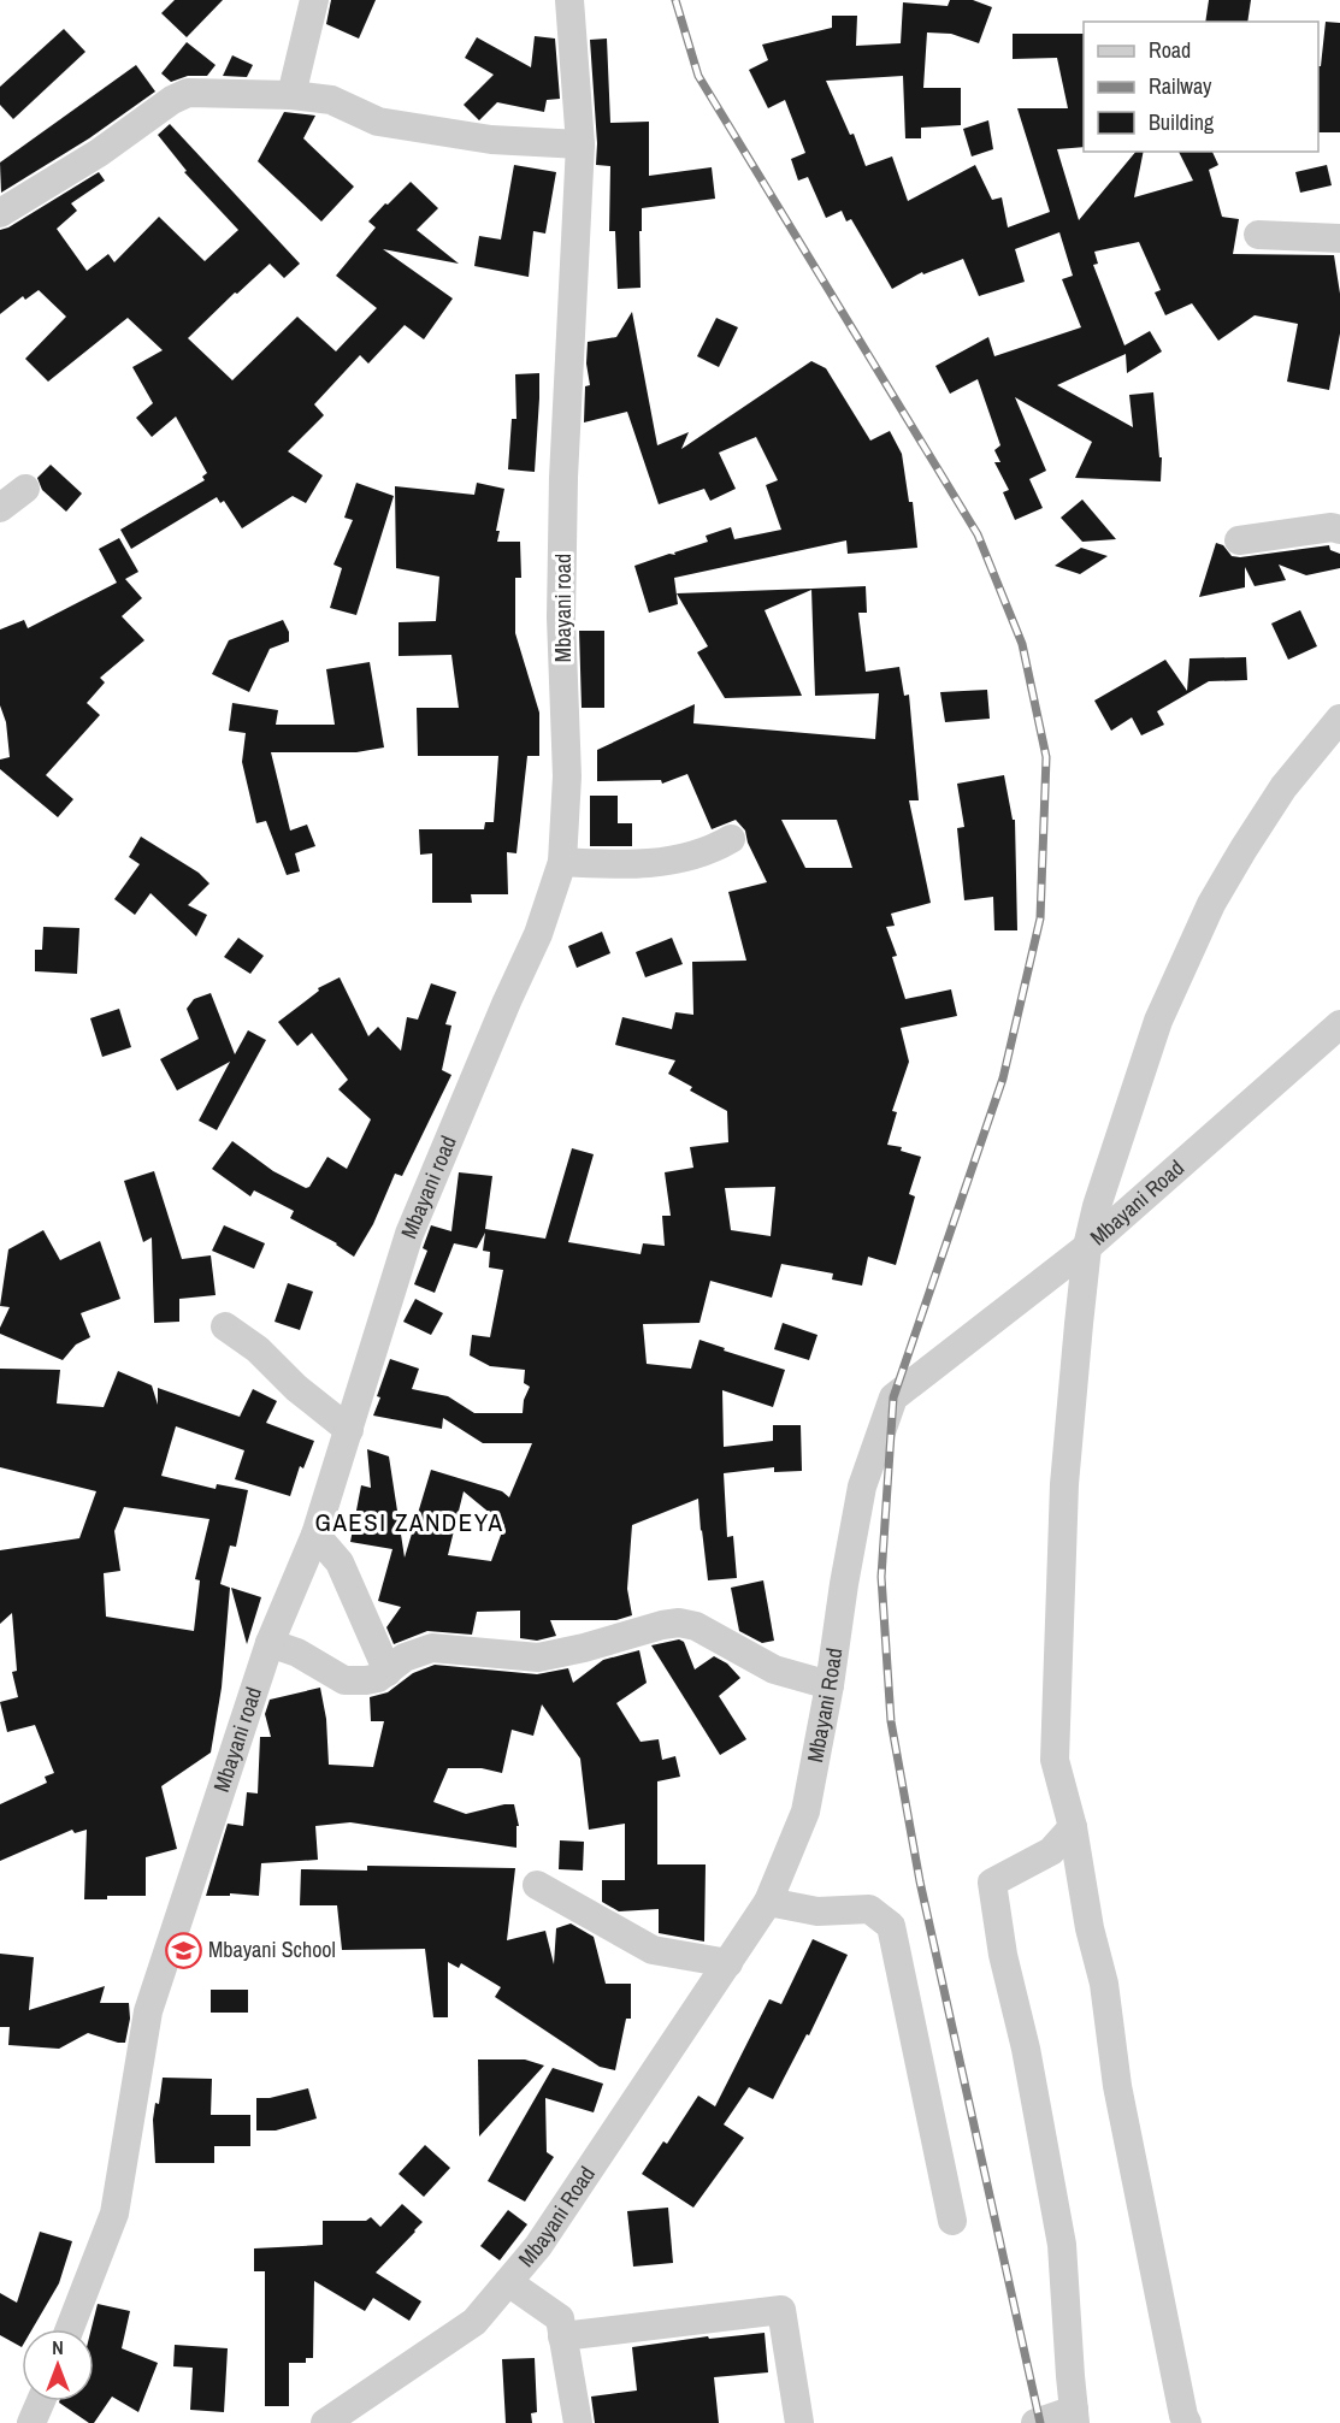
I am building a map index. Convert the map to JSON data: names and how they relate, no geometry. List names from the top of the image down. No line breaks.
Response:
{"streets":{"street":["Mbayani road","Mbayani Road"]},"districts":["GAESI ZANDEYA"],"places":{"school or university":["Mbayani School"]},"legend":["Road","Railway","Building"],"north":"top"}
